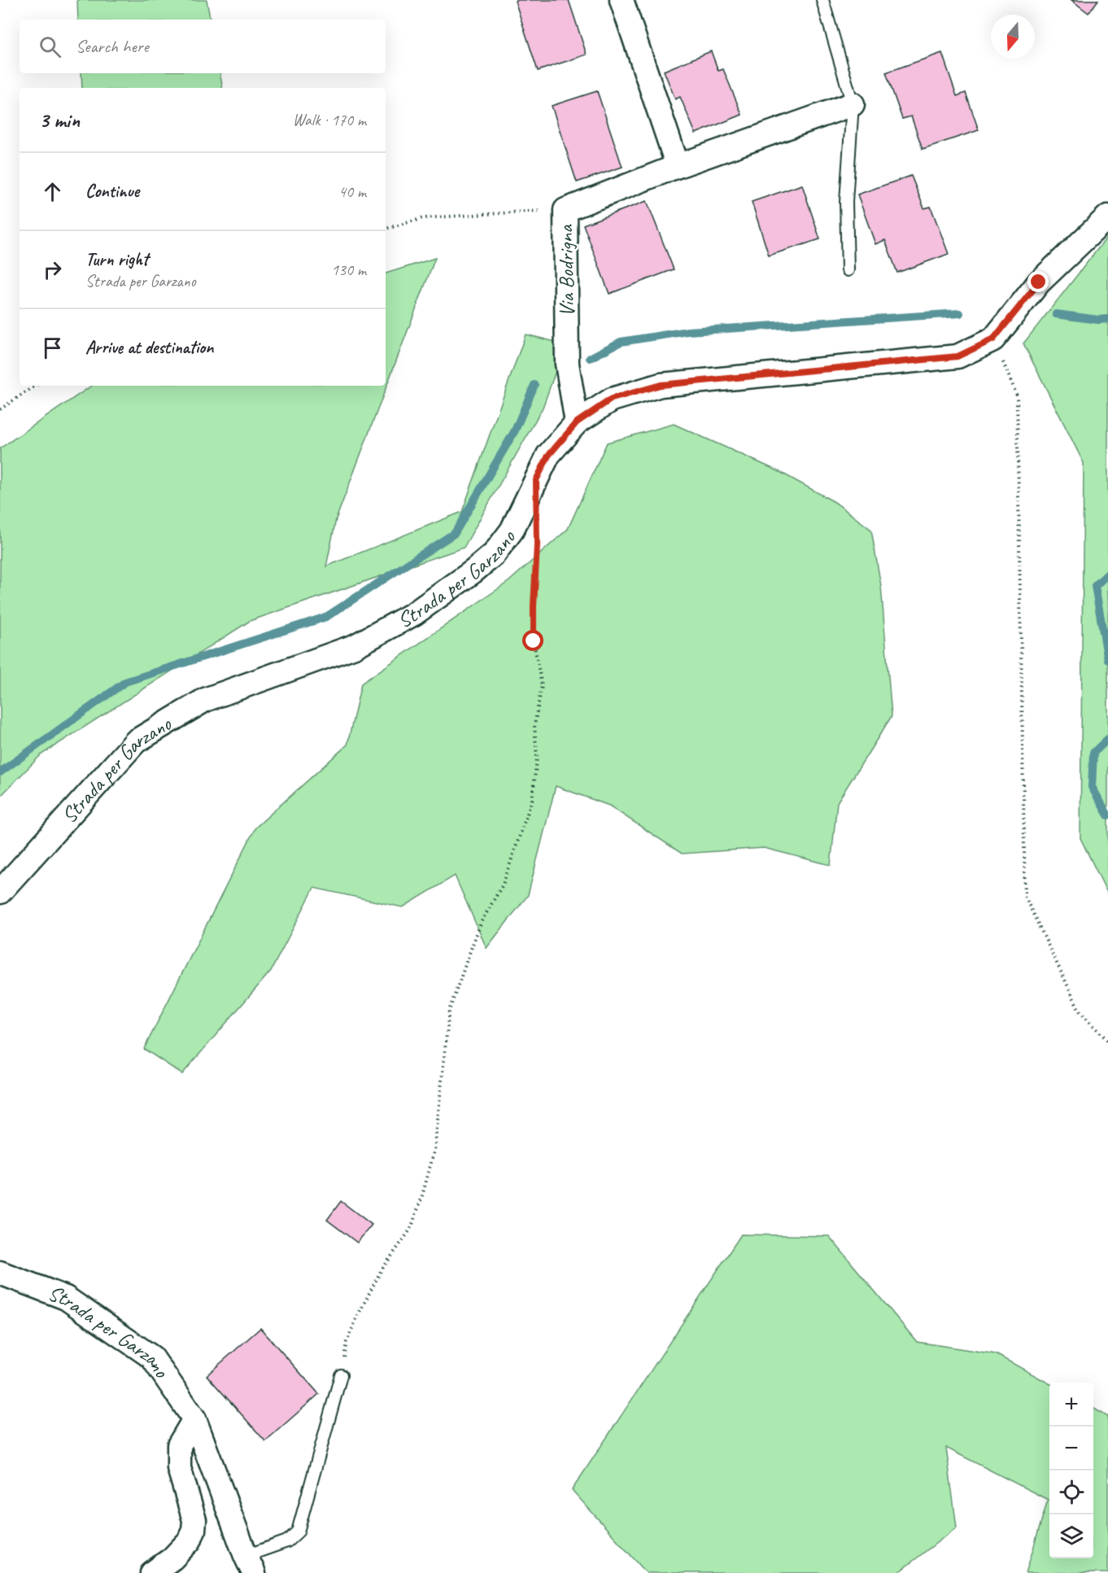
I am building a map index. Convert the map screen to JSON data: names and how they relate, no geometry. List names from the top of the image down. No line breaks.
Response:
{"streets":{"street":["Via Bodrigna","Strada per Garzano"]},"crossings":[["Via Bodrigna","Strada per Garzano"]],"north":"bottom","page":{"search":"Search here","heading":["3 min","Walk · 170 m"],"list":[["Continue","40 m"],["Turn right","Strada per Garzano","130 m"],"Arrive at destination"],"map_buttons":["+","−"]}}
